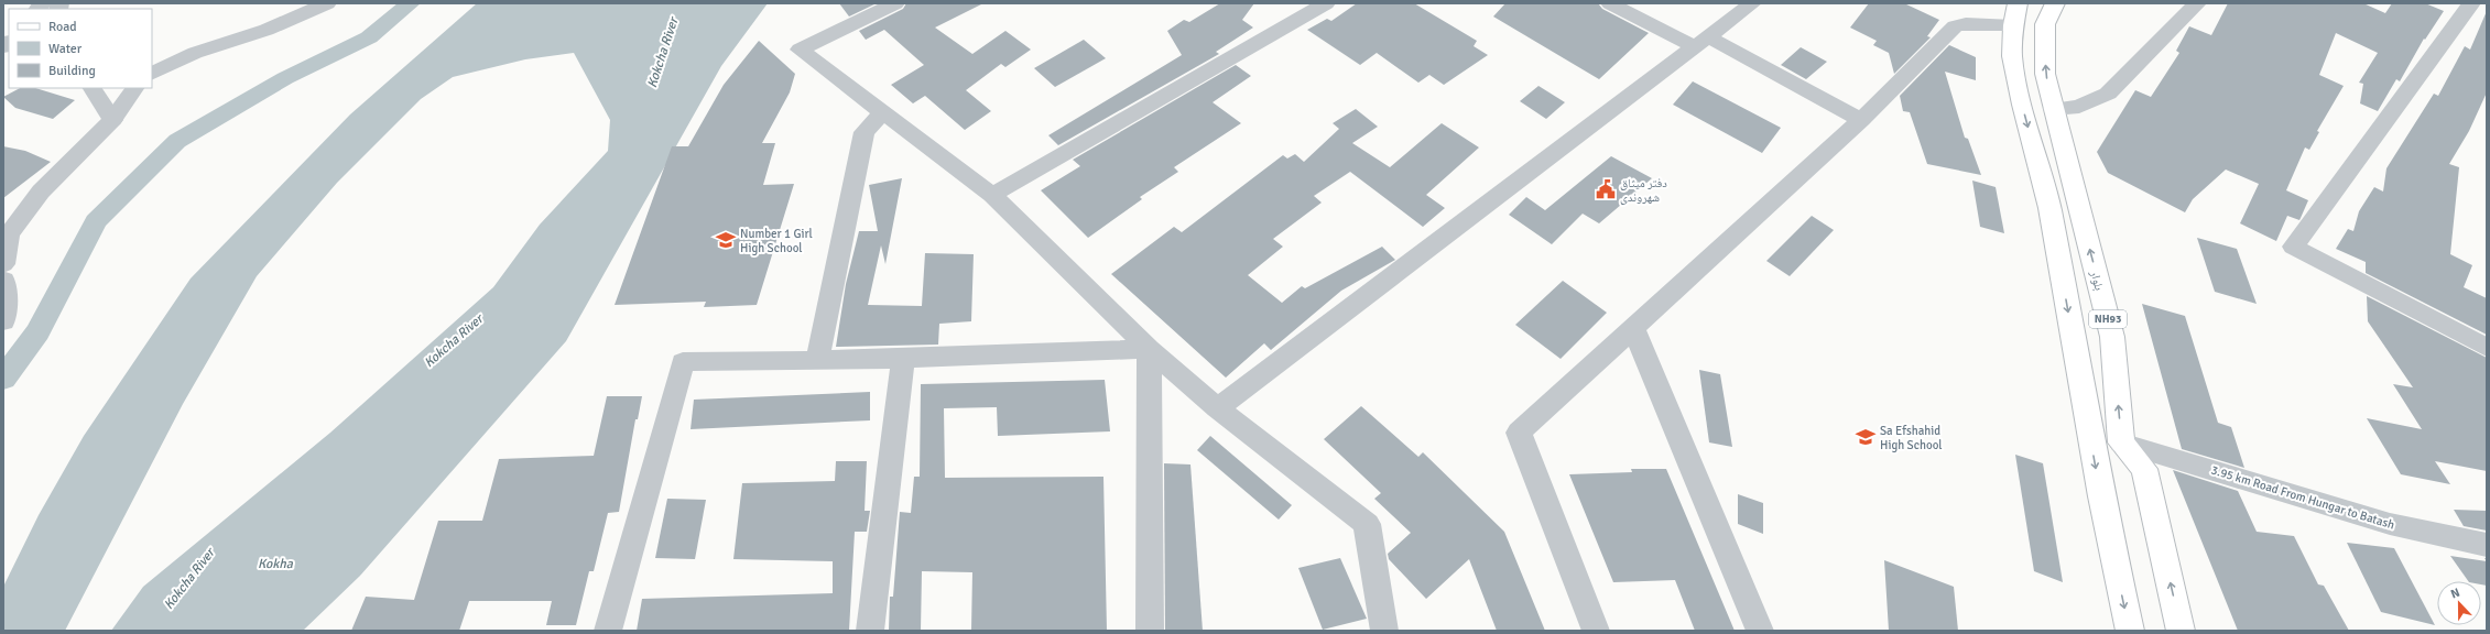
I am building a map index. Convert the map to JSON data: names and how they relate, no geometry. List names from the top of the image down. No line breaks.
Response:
{"streets":{"main road":["بلوار","NH93"],"street":["3.95 km Road From Hungar to Batash"]},"crossings":[["بلوار","3.95 km Road From Hungar to Batash"]],"water":["Kokcha River","Kokha"],"places":{"public building":["دفتر میثاق شهروندی"],"school or university":["Number 1 Girl High School","Sa Efshahid High School"]},"legend":["Road","Water","Building"],"north":"top"}
